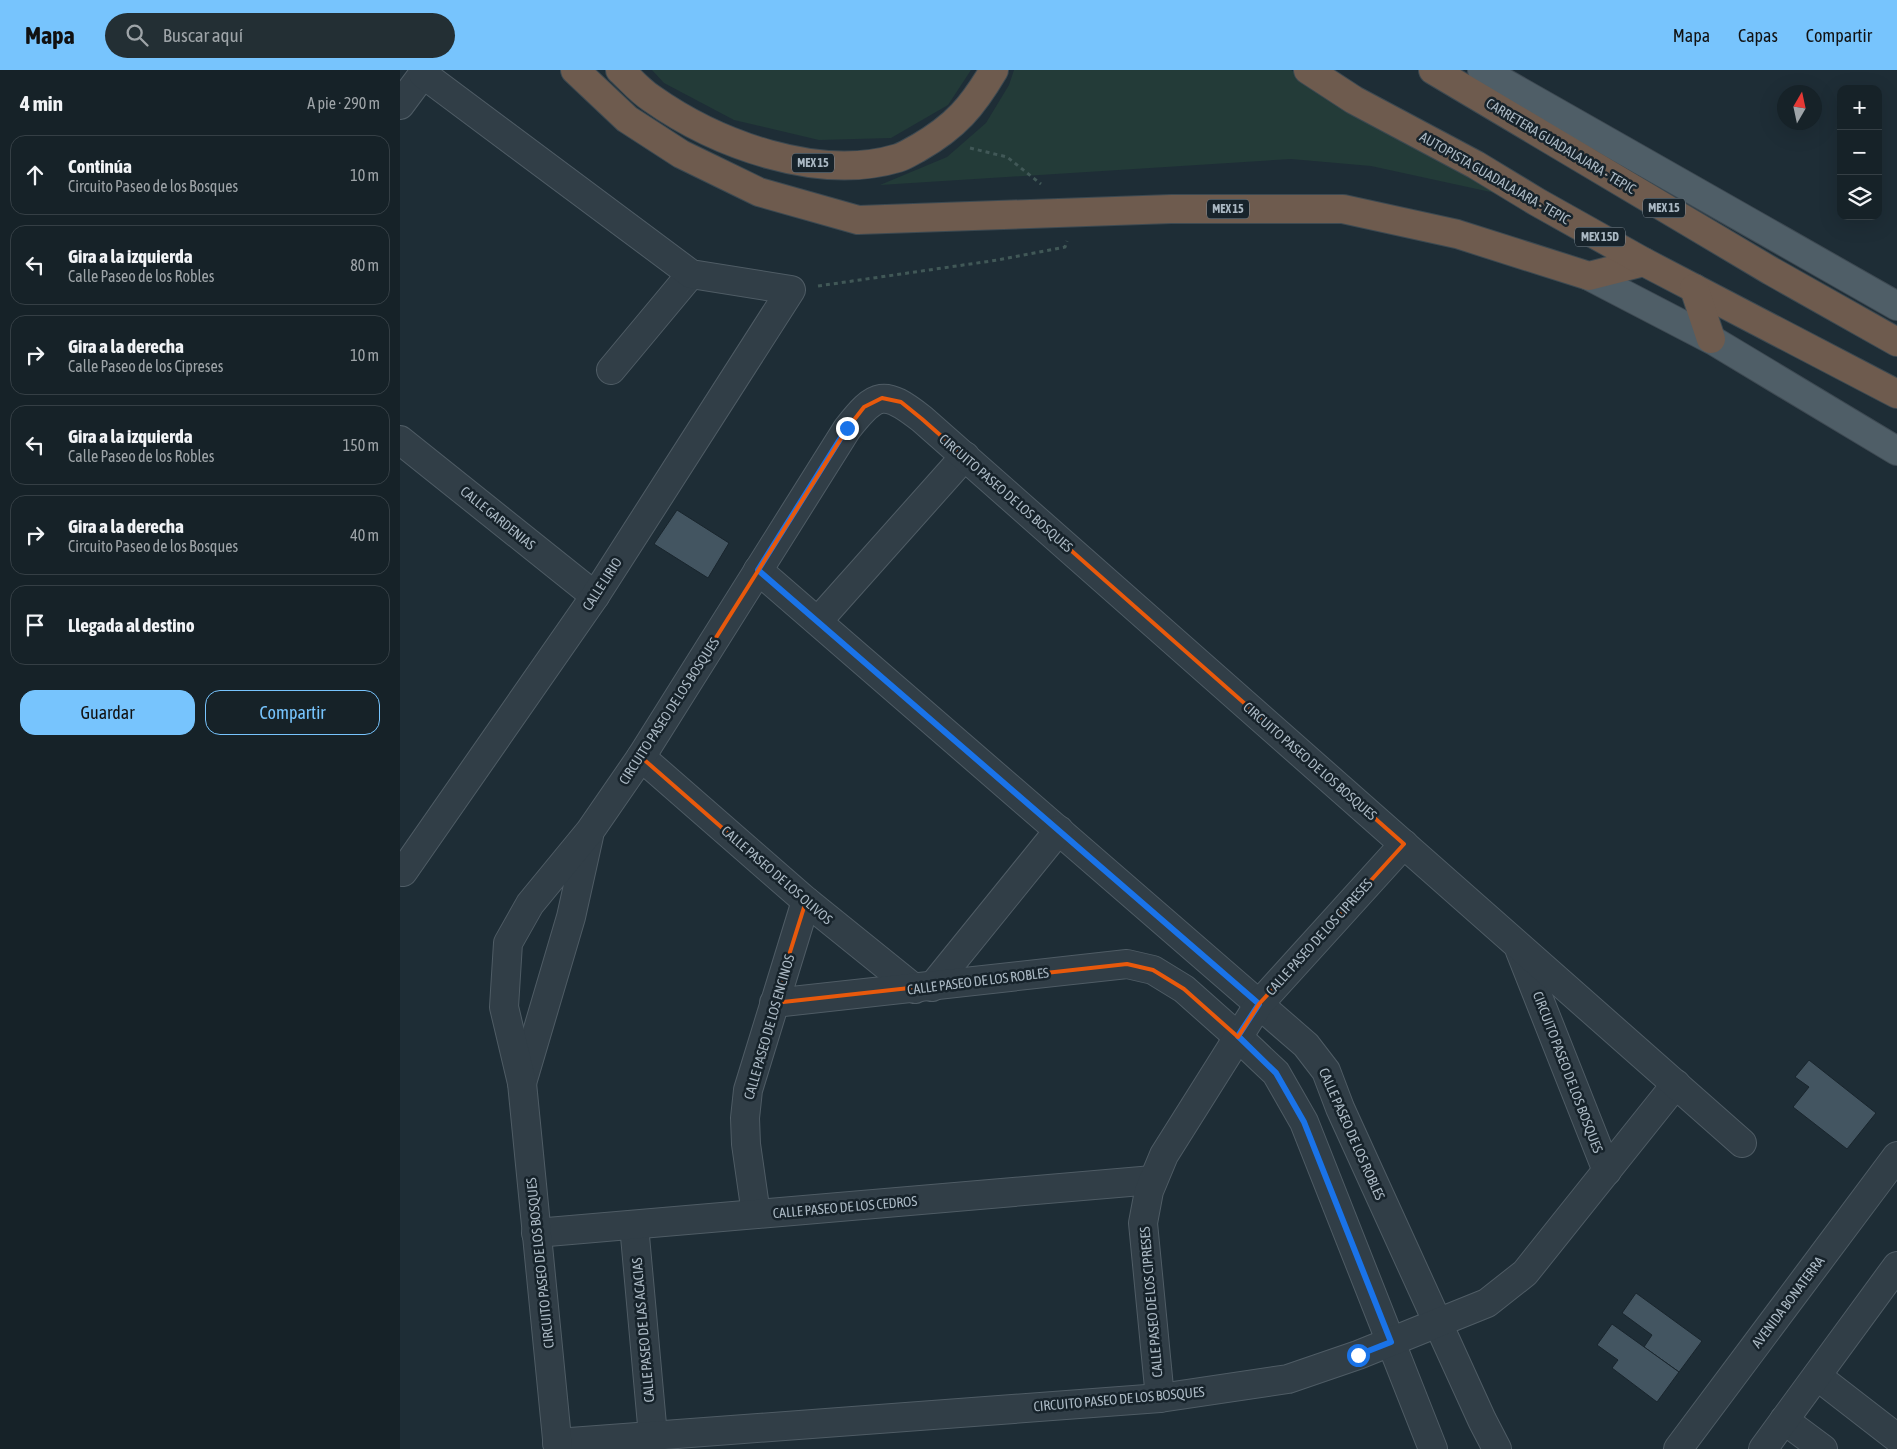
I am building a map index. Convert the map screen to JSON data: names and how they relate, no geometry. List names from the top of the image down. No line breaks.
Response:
{"streets":{"highway":["CARRETERA GUADALAJARA - TEPIC","MEX 15","AUTOPISTA GUADALAJARA - TEPIC","MEX 15D"],"street":["CIRCUITO PASEO DE LOS BOSQUES","CALLE GARDENIAS","CALLE LIRIO","CALLE PASEO DE LOS OLIVOS","CALLE PASEO DE LOS CIPRESES","CALLE PASEO DE LOS ROBLES","CALLE PASEO DE LOS ENCINOS","CALLE PASEO DE LOS CEDROS","AVENIDA BONATERRA","CALLE PASEO DE LAS ACACIAS"]},"crossings":[["CIRCUITO PASEO DE LOS BOSQUES","CALLE PASEO DE LOS OLIVOS"],["CIRCUITO PASEO DE LOS BOSQUES","CALLE PASEO DE LOS CIPRESES"],["CIRCUITO PASEO DE LOS BOSQUES","CALLE PASEO DE LOS ROBLES"],["CIRCUITO PASEO DE LOS BOSQUES","CALLE PASEO DE LOS CEDROS"],["CIRCUITO PASEO DE LOS BOSQUES","CALLE PASEO DE LAS ACACIAS"],["CALLE GARDENIAS","CALLE LIRIO"],["CALLE PASEO DE LOS OLIVOS","CALLE PASEO DE LOS ROBLES"],["CALLE PASEO DE LOS OLIVOS","CALLE PASEO DE LOS ENCINOS"],["CALLE PASEO DE LOS CIPRESES","CALLE PASEO DE LOS ROBLES"],["CALLE PASEO DE LOS CIPRESES","CALLE PASEO DE LOS CEDROS"],["CALLE PASEO DE LOS ROBLES","CALLE PASEO DE LOS ENCINOS"],["CALLE PASEO DE LOS ENCINOS","CALLE PASEO DE LOS CEDROS"],["CALLE PASEO DE LOS CEDROS","CALLE PASEO DE LAS ACACIAS"]],"north":"top","page":{"header":"Mapa","search":"Buscar aquí","nav":["Mapa","Capas","Compartir"],"heading":["4 min","A pie · 290 m"],"map_buttons":["+","−"],"list":[["Continúa","Circuito Paseo de los Bosques","10 m"],["Gira a la izquierda","Calle Paseo de los Robles","80 m"],["Gira a la derecha","Calle Paseo de los Cipreses","10 m"],["Gira a la izquierda","Calle Paseo de los Robles","150 m"],["Gira a la derecha","Circuito Paseo de los Bosques","40 m"],"Llegada al destino"],"buttons":["Guardar","Compartir"]}}
